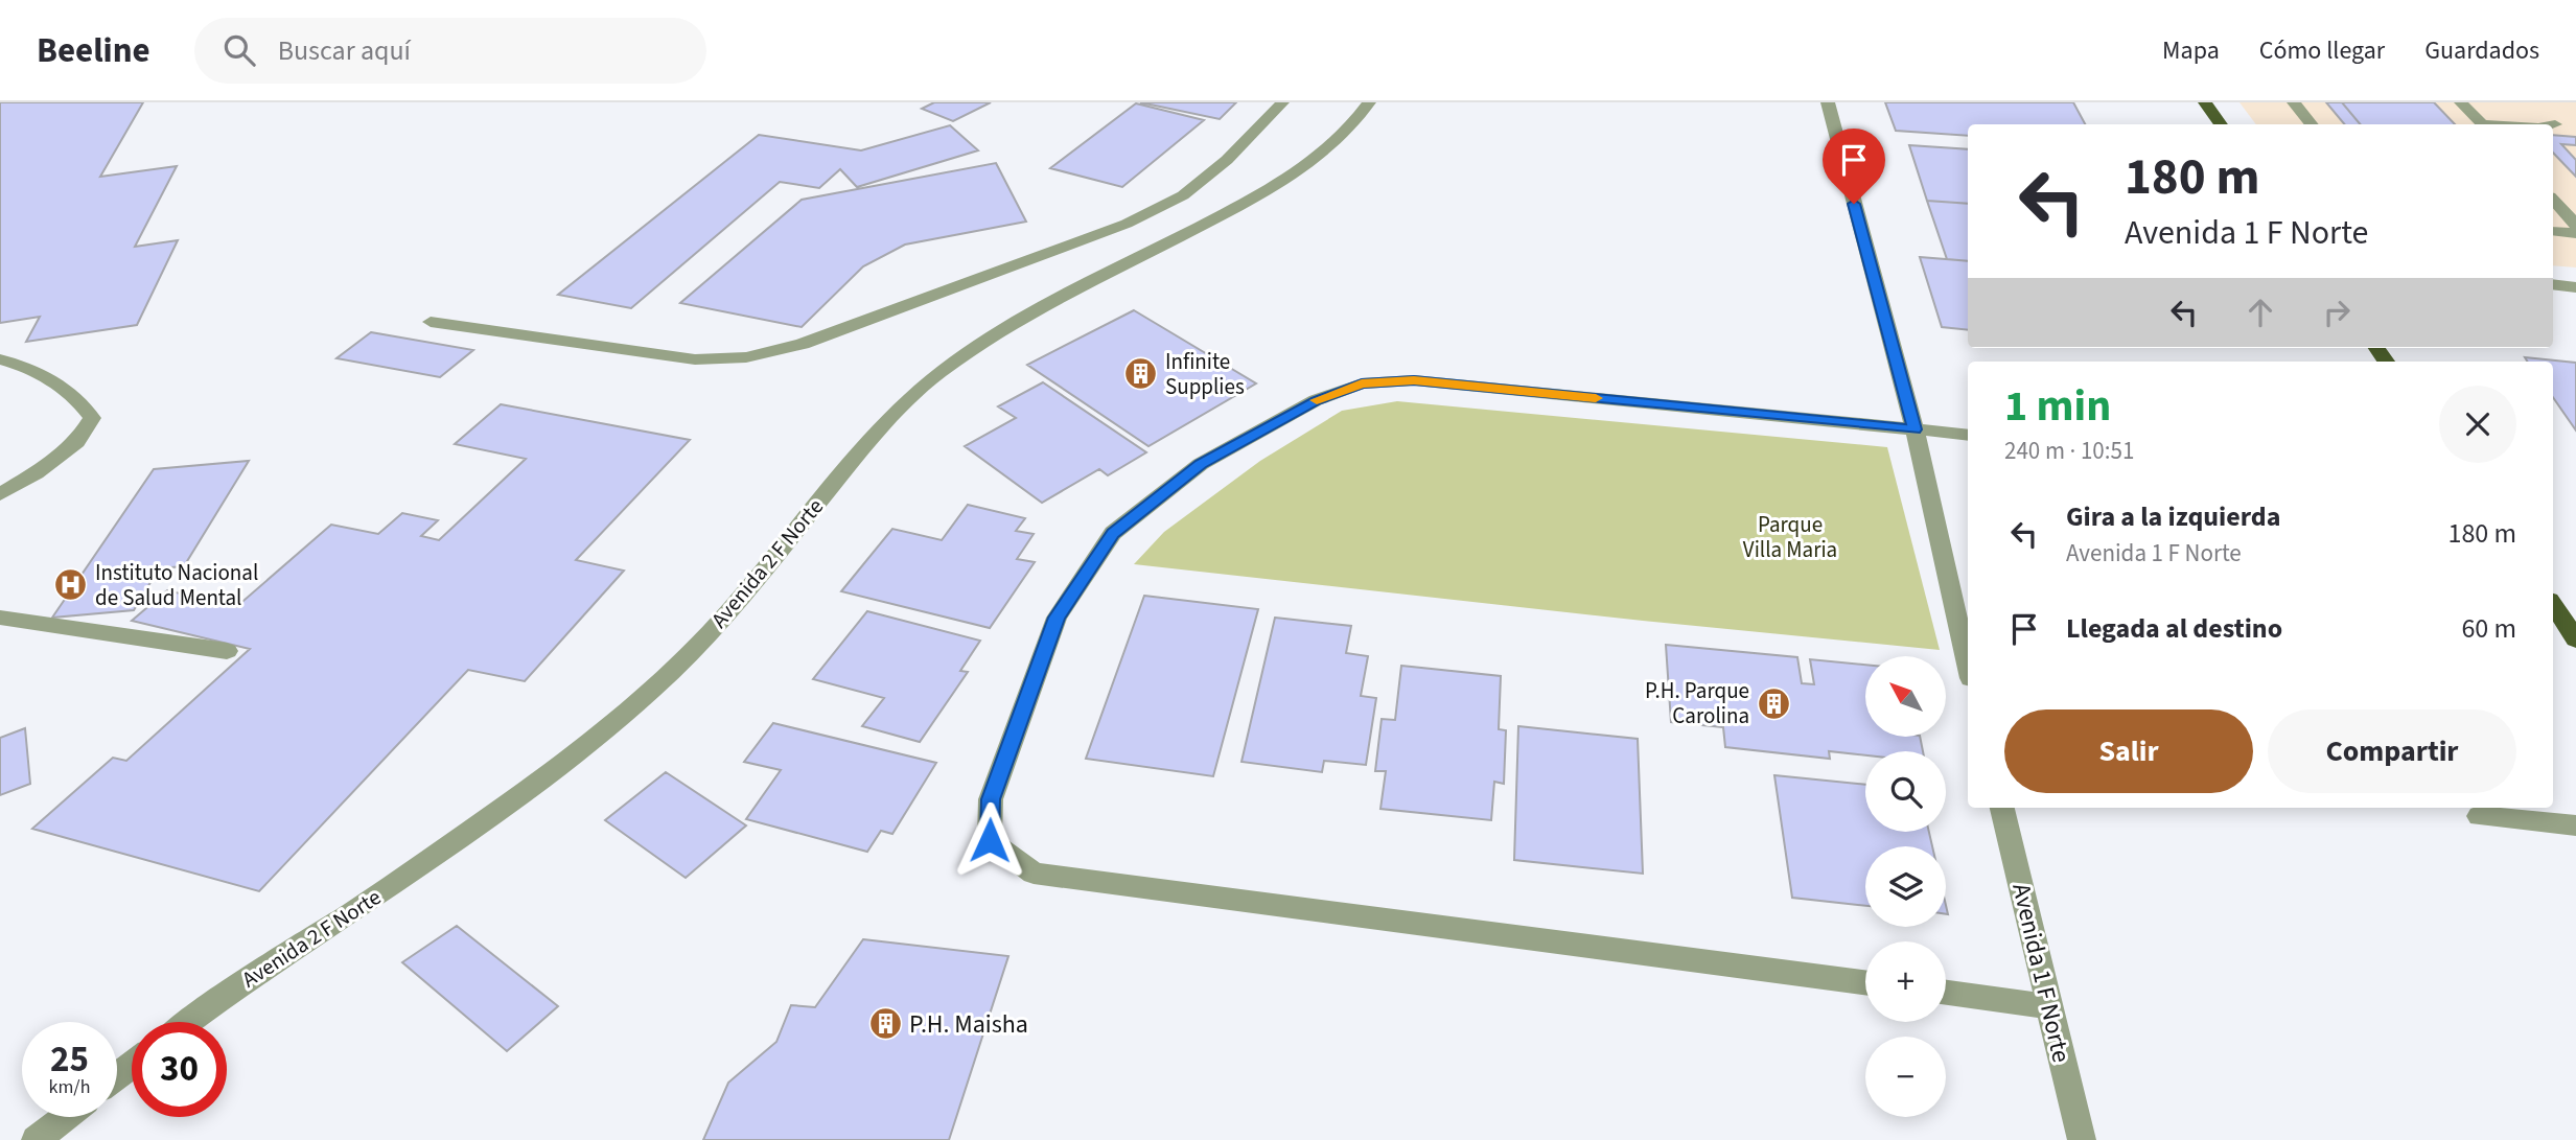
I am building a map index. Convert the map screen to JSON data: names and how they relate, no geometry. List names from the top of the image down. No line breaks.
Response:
{"streets":{"street":["Avenida 2 F Norte","Avenida 1 F Norte"]},"parks":["Parque Villa Maria"],"places":{"building":["Infinite Supplies","P.H. Parque Carolina","P.H. Maisha"],"hospital":["Instituto Nacional de Salud Mental"]},"north":"top left","page":{"header":"Beeline","search":"Buscar aquí","nav":["Mapa","Cómo llegar","Guardados"],"turn":["180 m","Avenida 1 F Norte"],"heading":["1 min","240 m · 10:51"],"list":[{"name":"Gira a la izquierda","note":"Avenida 1 F Norte","value":"180 m"},{"name":"Llegada al destino","value":"60 m"}],"map_buttons":["+","−"],"buttons":["Salir","Compartir"],"speed":"25 km/h","limit":"30"}}
